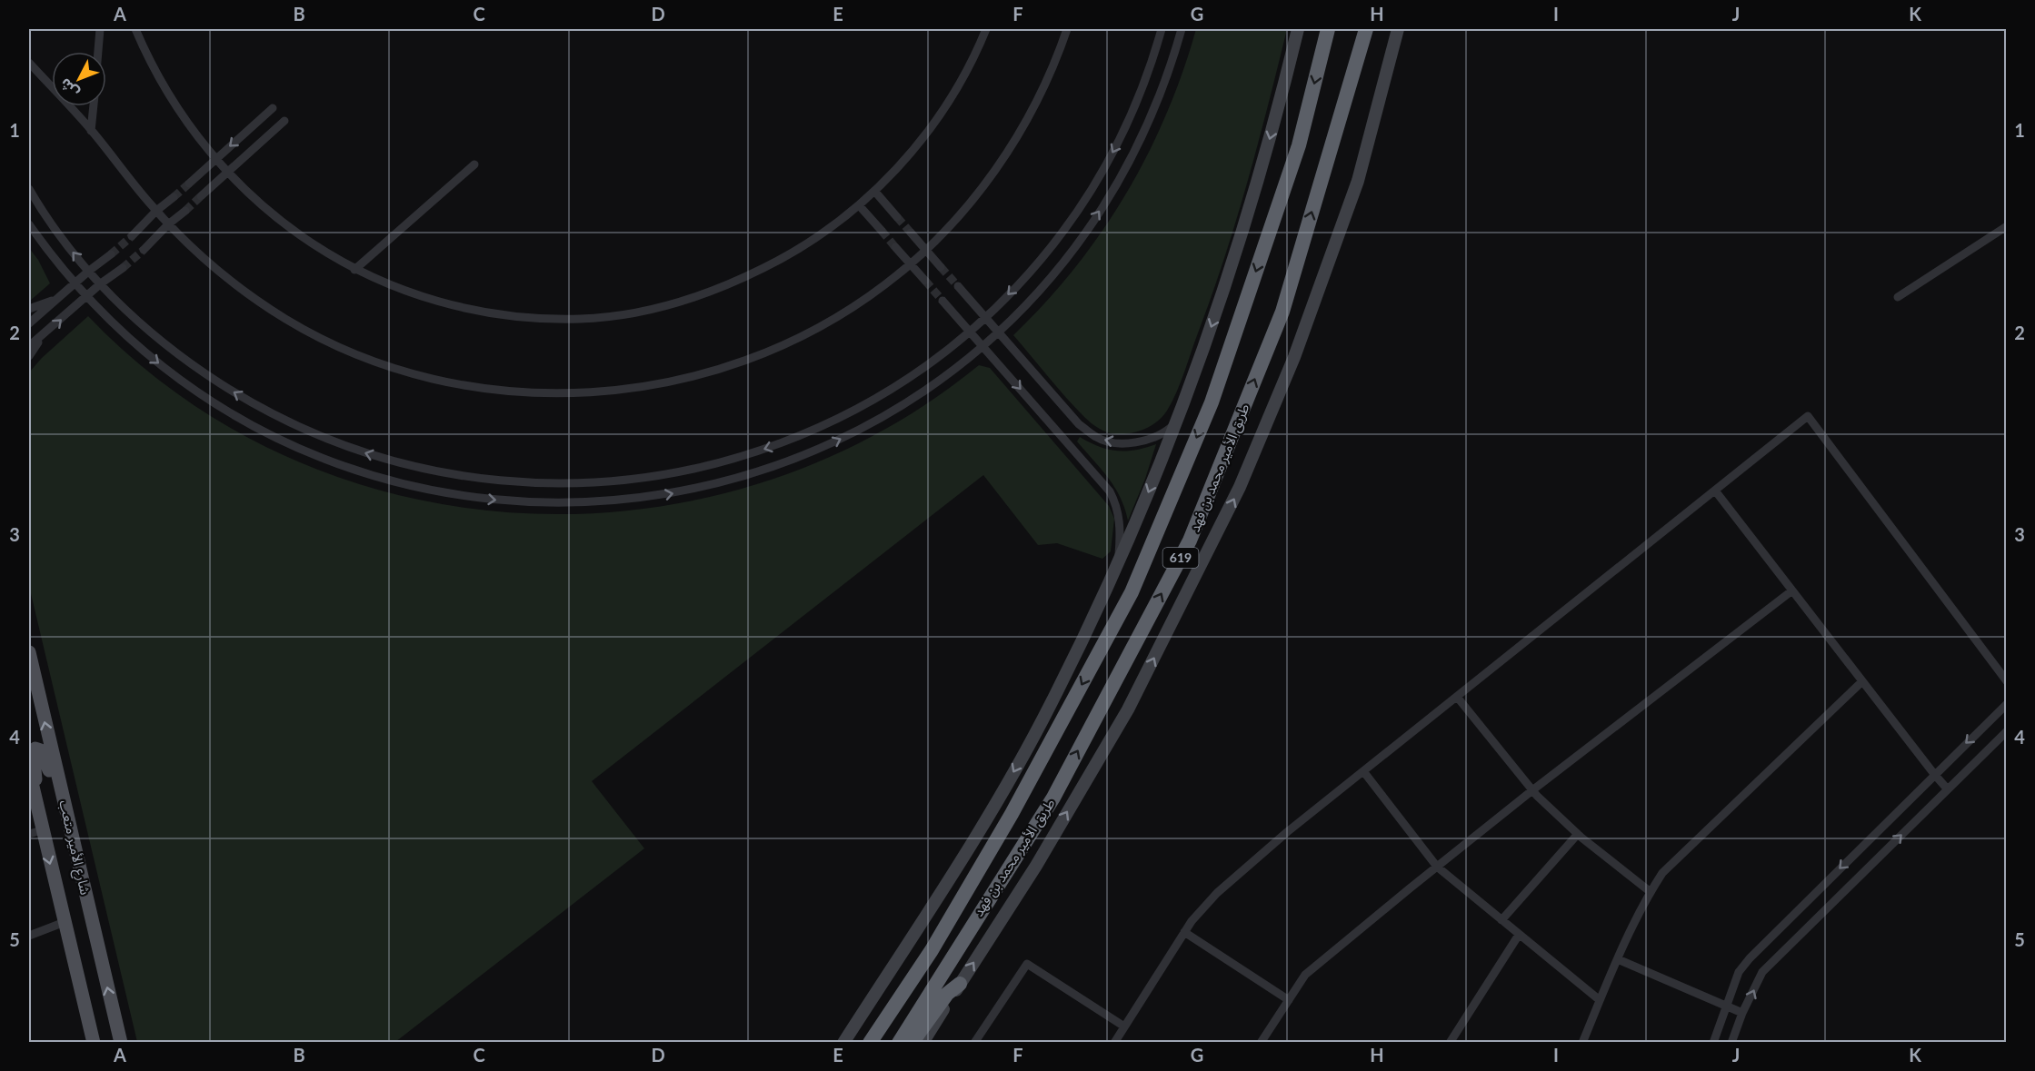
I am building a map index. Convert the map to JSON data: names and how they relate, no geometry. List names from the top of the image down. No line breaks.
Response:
{"streets":{"highway":["طريق الأمير محمد بن فهد","619"],"main road":["شارع الأمير متعب"]},"north":"bottom left","grid":{"columns":["A","B","C","D","E","F","G","H","I","J","K"],"rows":["1","2","3","4","5"]}}
